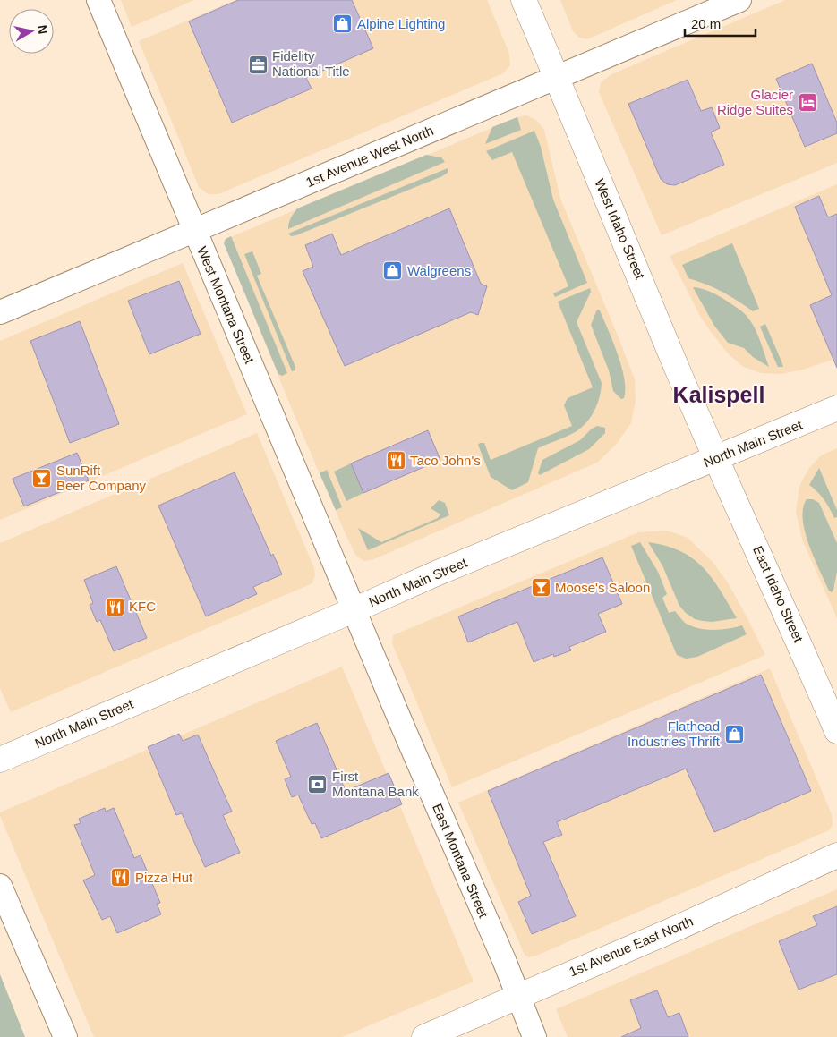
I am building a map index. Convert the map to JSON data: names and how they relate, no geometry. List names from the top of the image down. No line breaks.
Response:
{"streets":{"main road":["West Idaho Street","North Main Street","East Idaho Street","1st Avenue East North"],"street":["1st Avenue West North","West Montana Street","East Montana Street"]},"crossings":[["1st Avenue West North","West Idaho Street"],["1st Avenue West North","West Montana Street"],["West Idaho Street","North Main Street"],["West Idaho Street","East Idaho Street"],["West Montana Street","North Main Street"],["West Montana Street","East Montana Street"],["North Main Street","East Idaho Street"],["North Main Street","East Montana Street"],["East Montana Street","1st Avenue East North"]],"districts":["Kalispell"],"places":{"shop":["Alpine Lighting","Walgreens","Flathead Industries Thrift"],"office":["Fidelity National Title"],"hotel":["Glacier Ridge Suites"],"restaurant":["Taco John's","KFC","Pizza Hut"],"bar":["SunRift Beer Company","Moose's Saloon"],"bank":["First Montana Bank"]},"scale_bar":"20 m","north":"right"}
